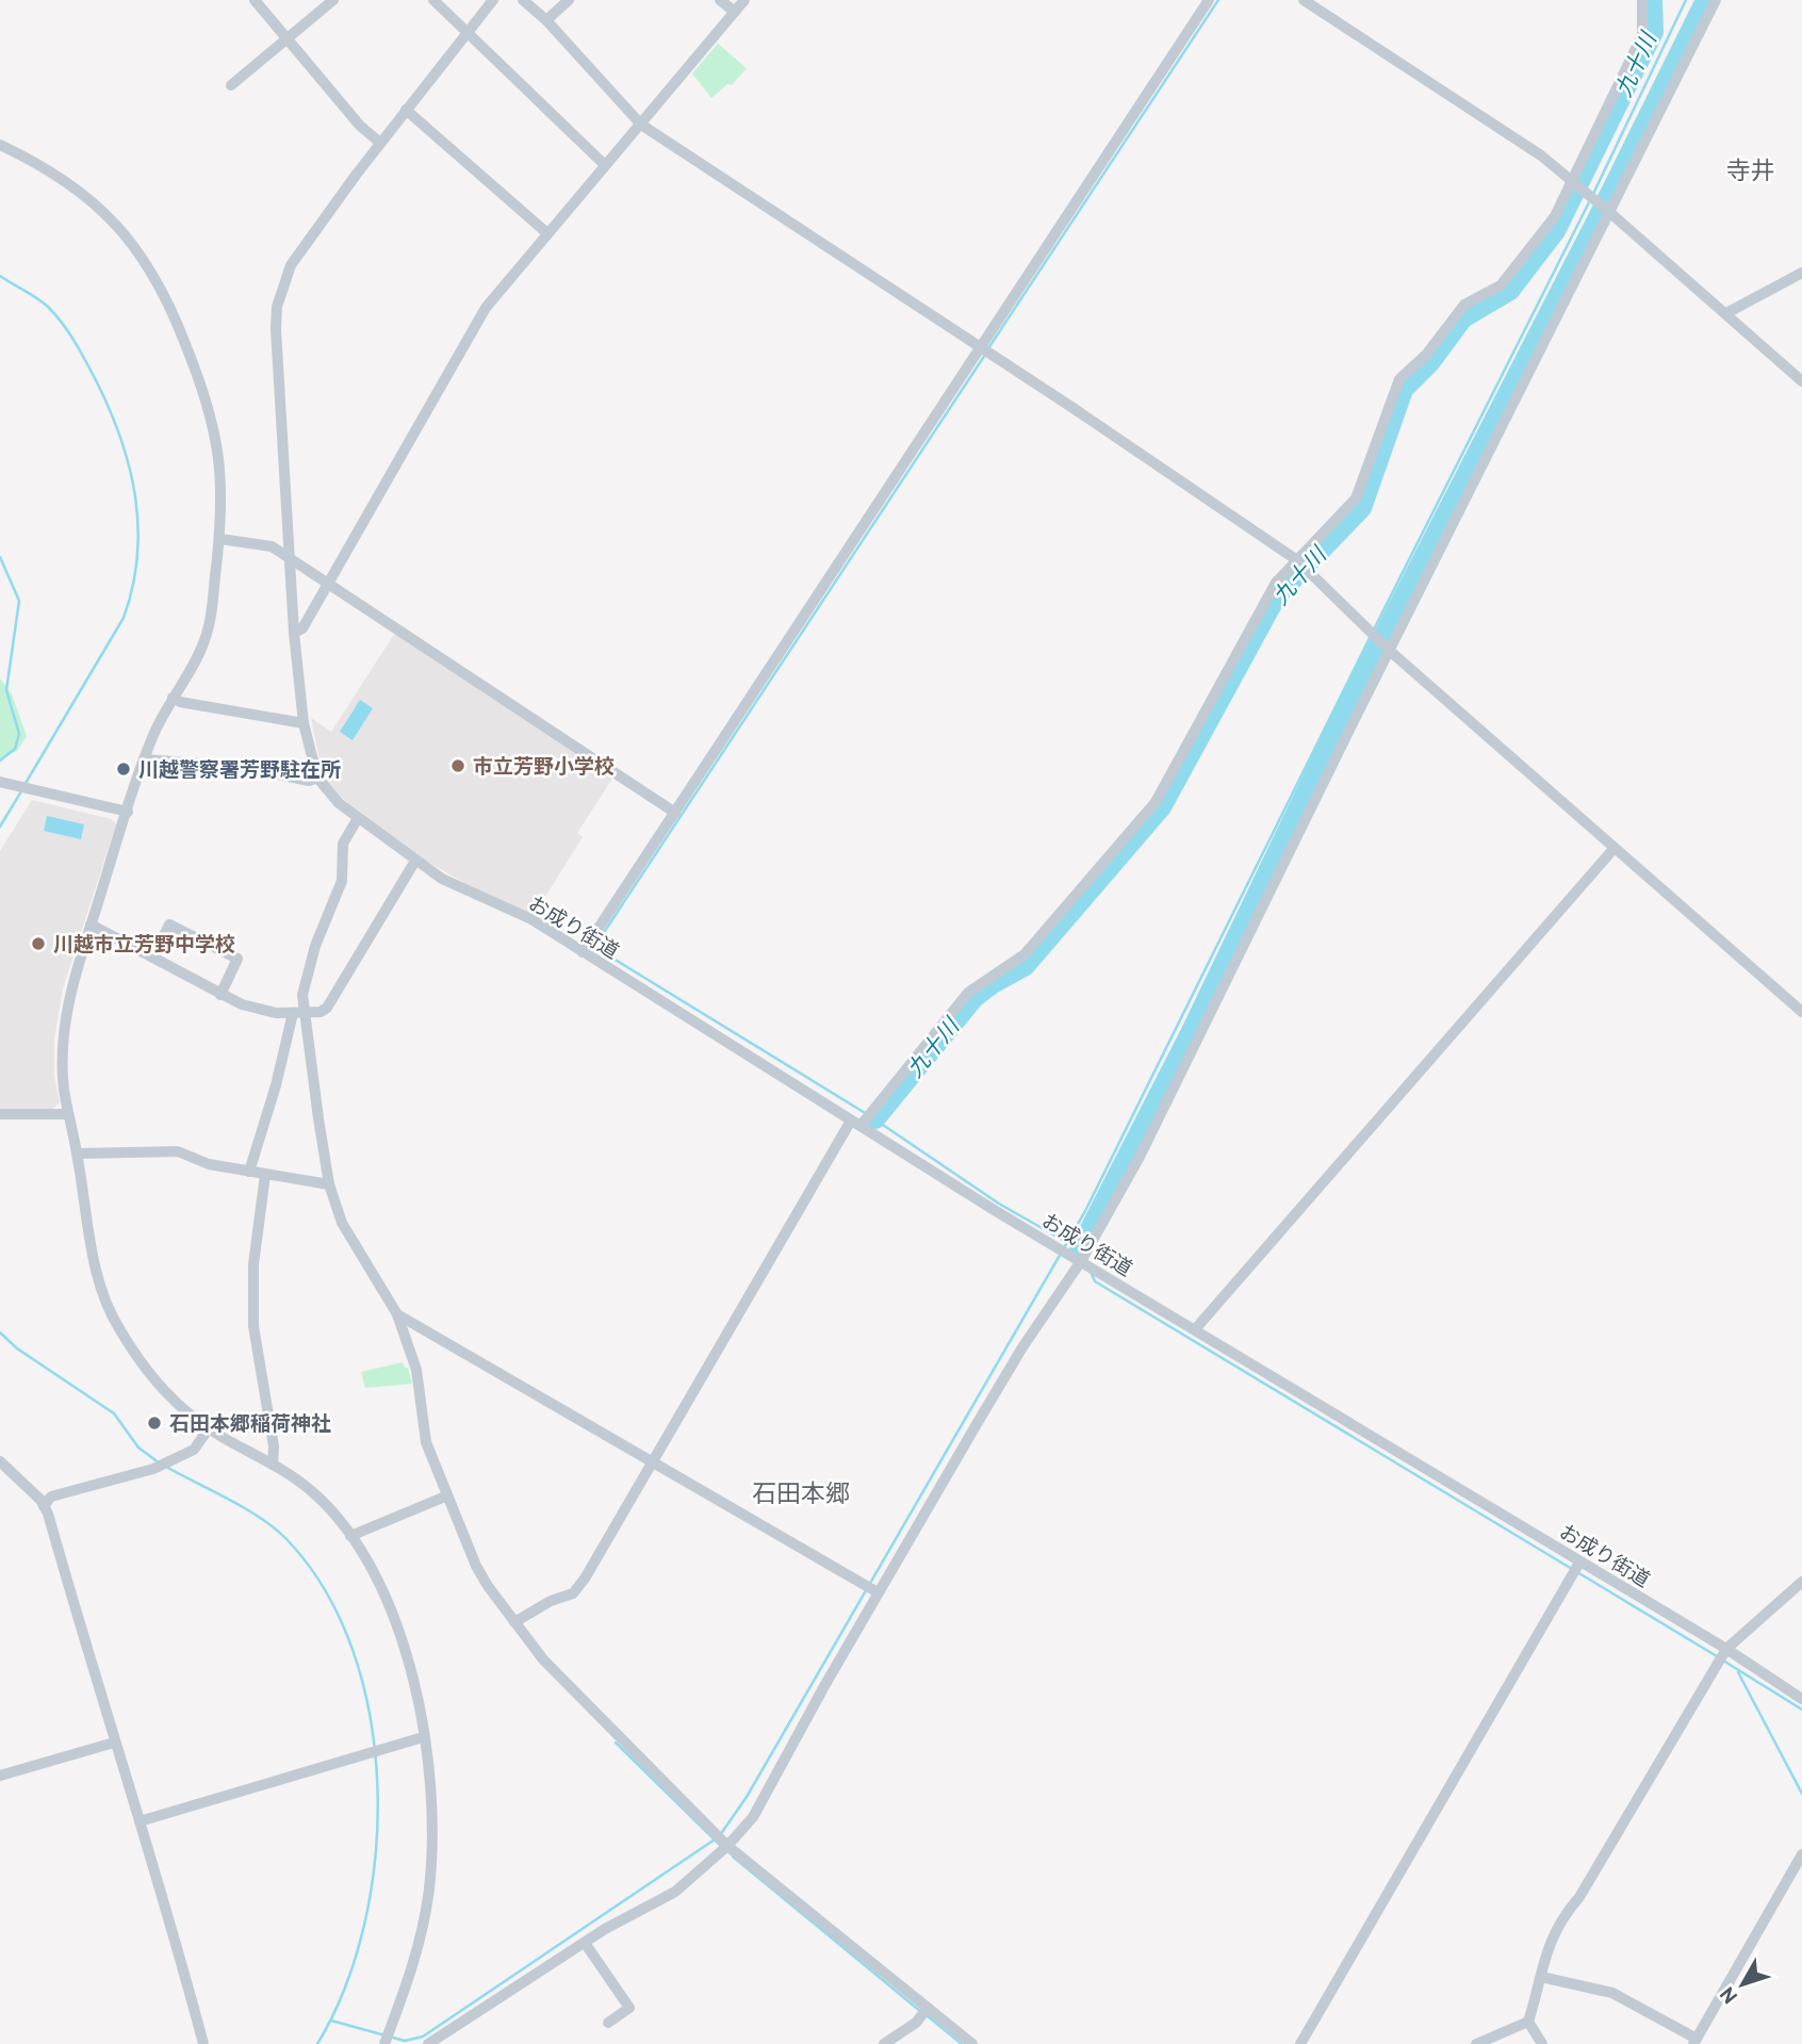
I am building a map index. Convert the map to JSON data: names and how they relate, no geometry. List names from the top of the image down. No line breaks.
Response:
{"streets":{"street":["お成り街道"]},"districts":["寺井","石田本郷"],"water":["九十川"],"places":["市立芳野小学校","川越警察署芳野駐在所","川越市立芳野中学校","石田本郷稲荷神社"],"north":"bottom left"}
